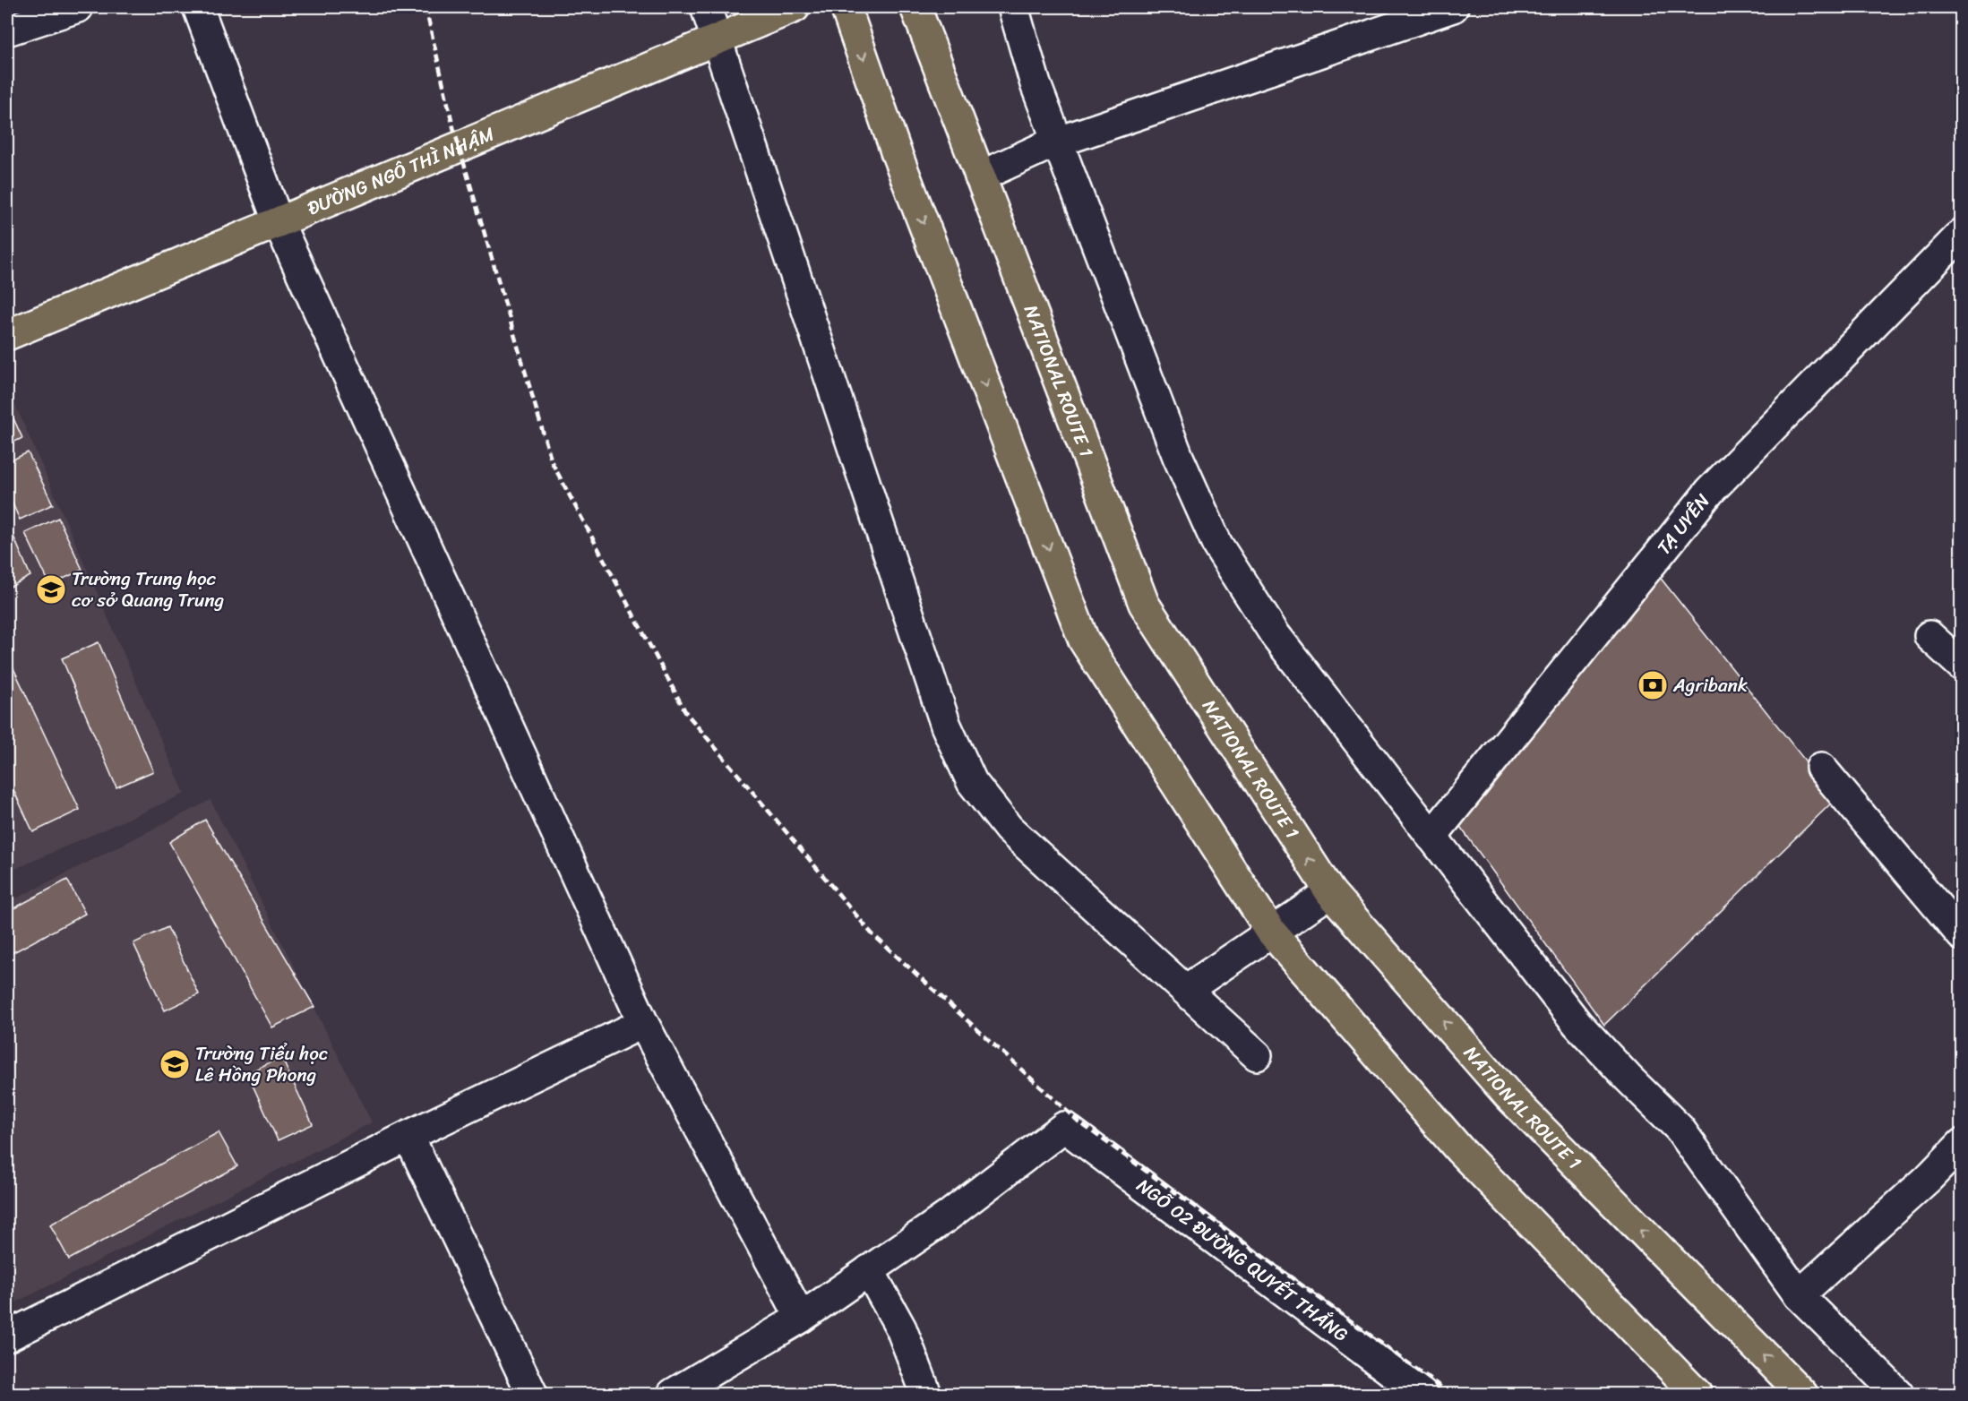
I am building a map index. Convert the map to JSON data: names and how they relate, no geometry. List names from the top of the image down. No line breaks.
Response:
{"streets":{"main road":["ĐƯỜNG NGÔ THÌ NHẬM","NATIONAL ROUTE 1"],"street":["TẠ UYÊN","NGÕ 02 ĐƯỜNG QUYẾT THẮNG"]},"places":{"school or university":["Trường Trung học cơ sở Quang Trung","Trường Tiểu học Lê Hồng Phong"],"bank":["Agribank"]}}
